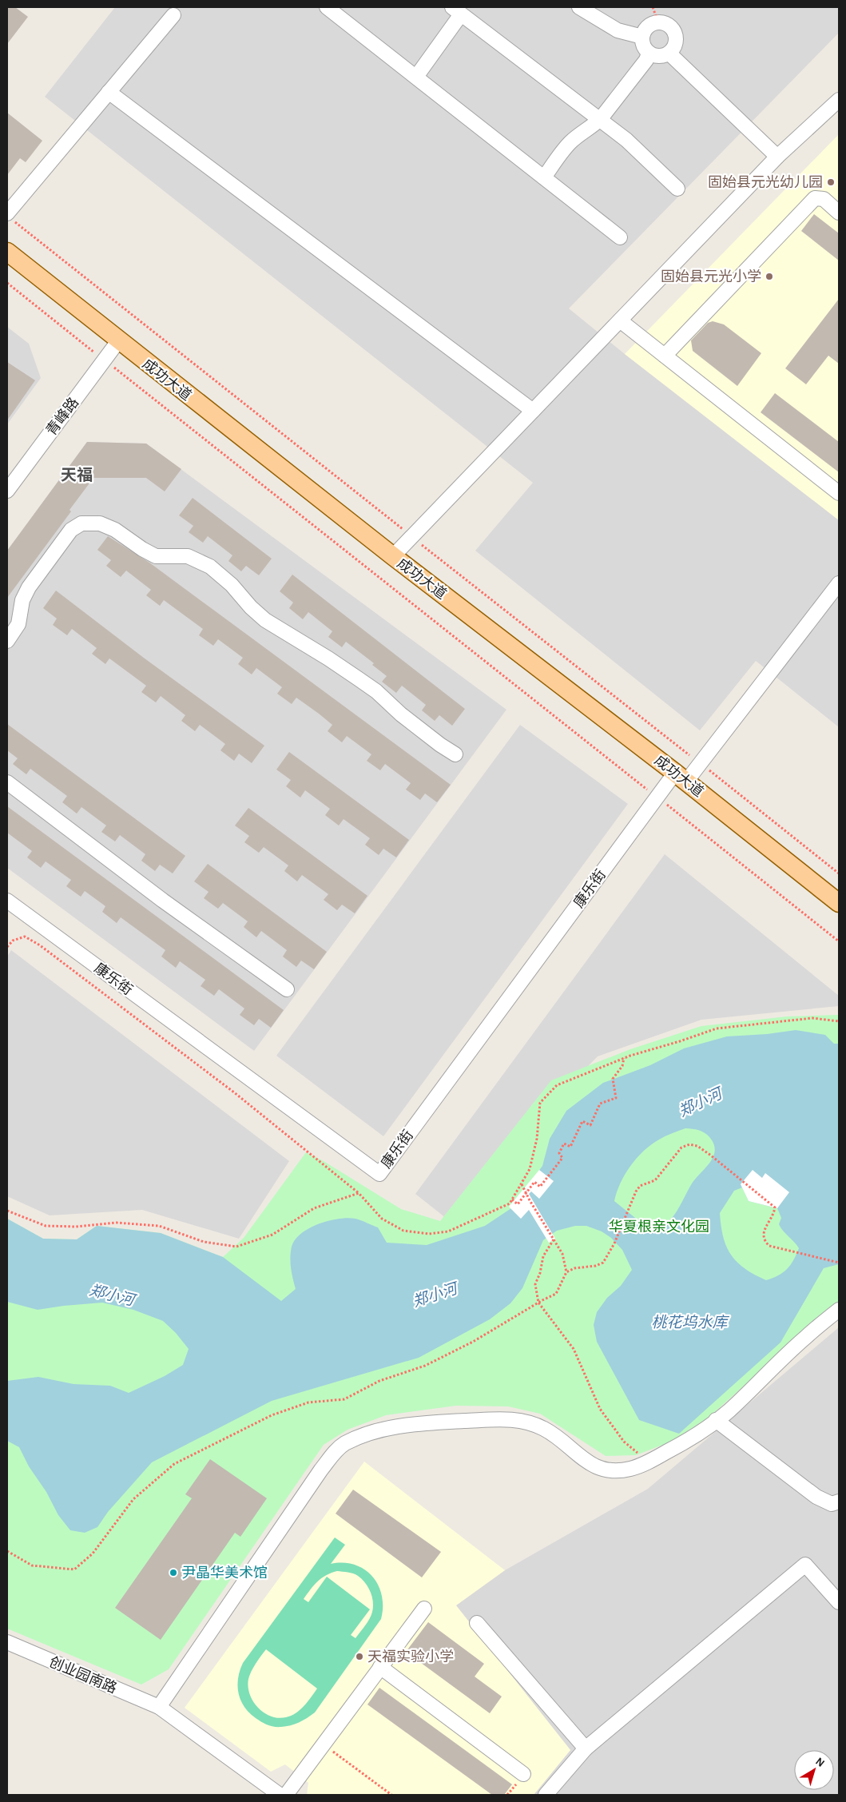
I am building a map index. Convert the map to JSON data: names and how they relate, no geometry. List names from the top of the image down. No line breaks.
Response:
{"streets":{"main road":["成功大道"],"street":["青峰路","康乐街","创业园南路"]},"crossings":[["成功大道","青峰路"],["成功大道","康乐街"]],"districts":["天福"],"water":["郑小河","桃花坞水库"],"parks":["华夏根亲文化园"],"places":["固始县元光幼儿园","固始县元光小学","尹晶华美术馆","天福实验小学"],"north":"top right"}
